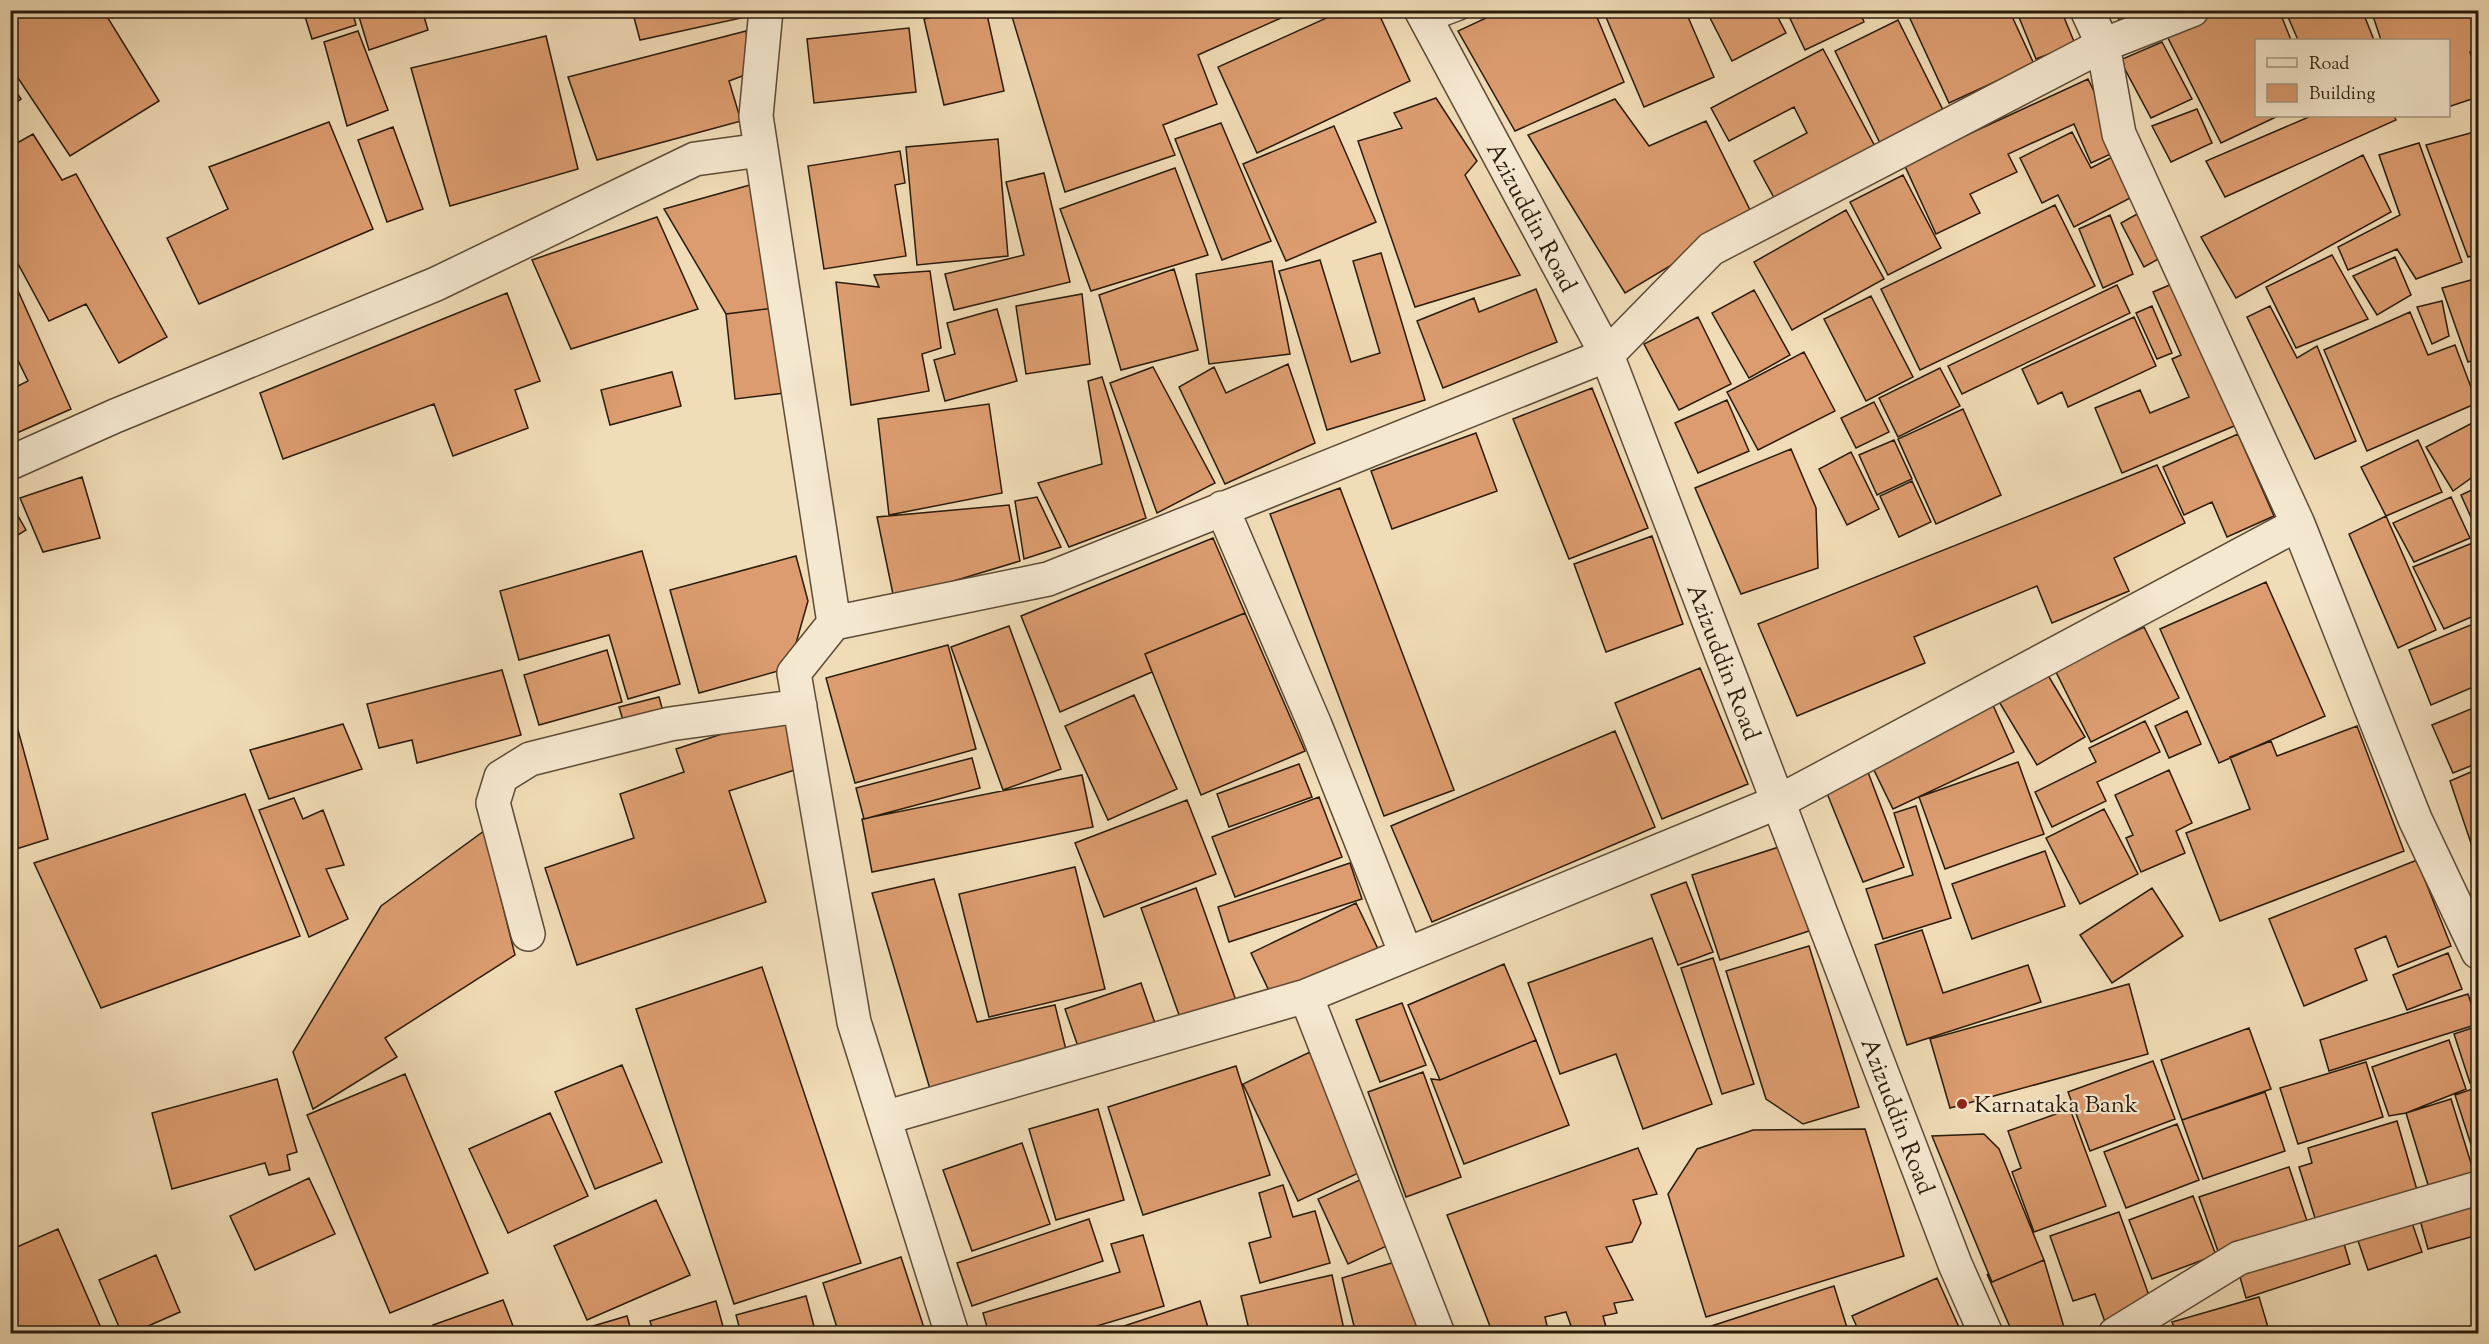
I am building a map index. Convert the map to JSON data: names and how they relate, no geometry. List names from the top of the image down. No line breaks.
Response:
{"streets":{"street":["Azizuddin Road"]},"places":["Karnataka Bank"],"legend":["Road","Building"]}
